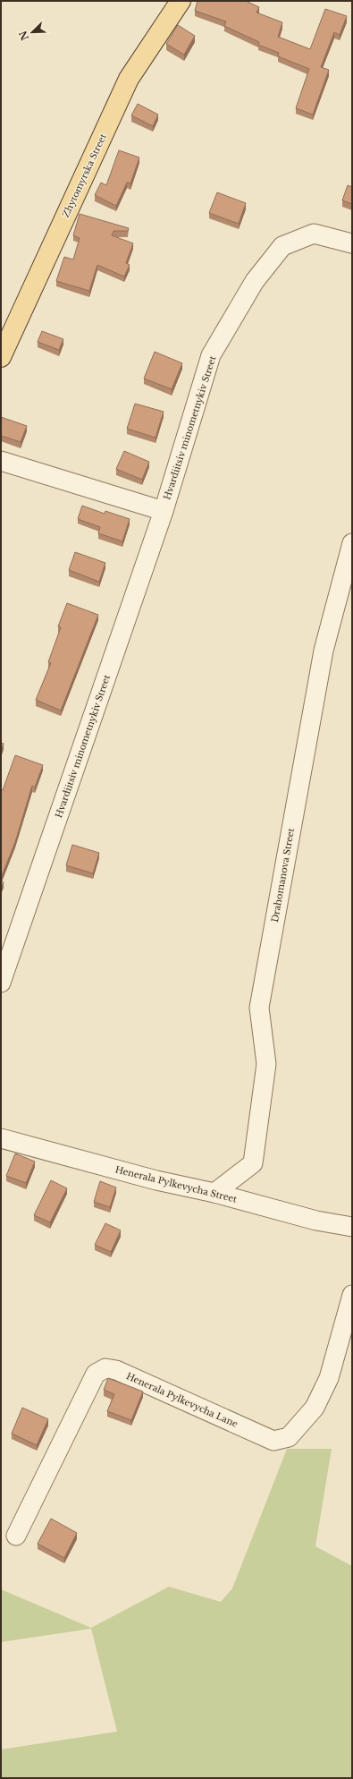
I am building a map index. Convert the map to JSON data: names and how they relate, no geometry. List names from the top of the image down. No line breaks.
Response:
{"streets":{"main road":["Zhytomyrska Street"],"street":["Hvardiitsiv minometnykiv Street","Drahomanova Street","Henerala Pylkevycha Street","Henerala Pylkevycha Lane"]},"crossings":[["Drahomanova Street","Henerala Pylkevycha Street"]],"north":"bottom left"}
